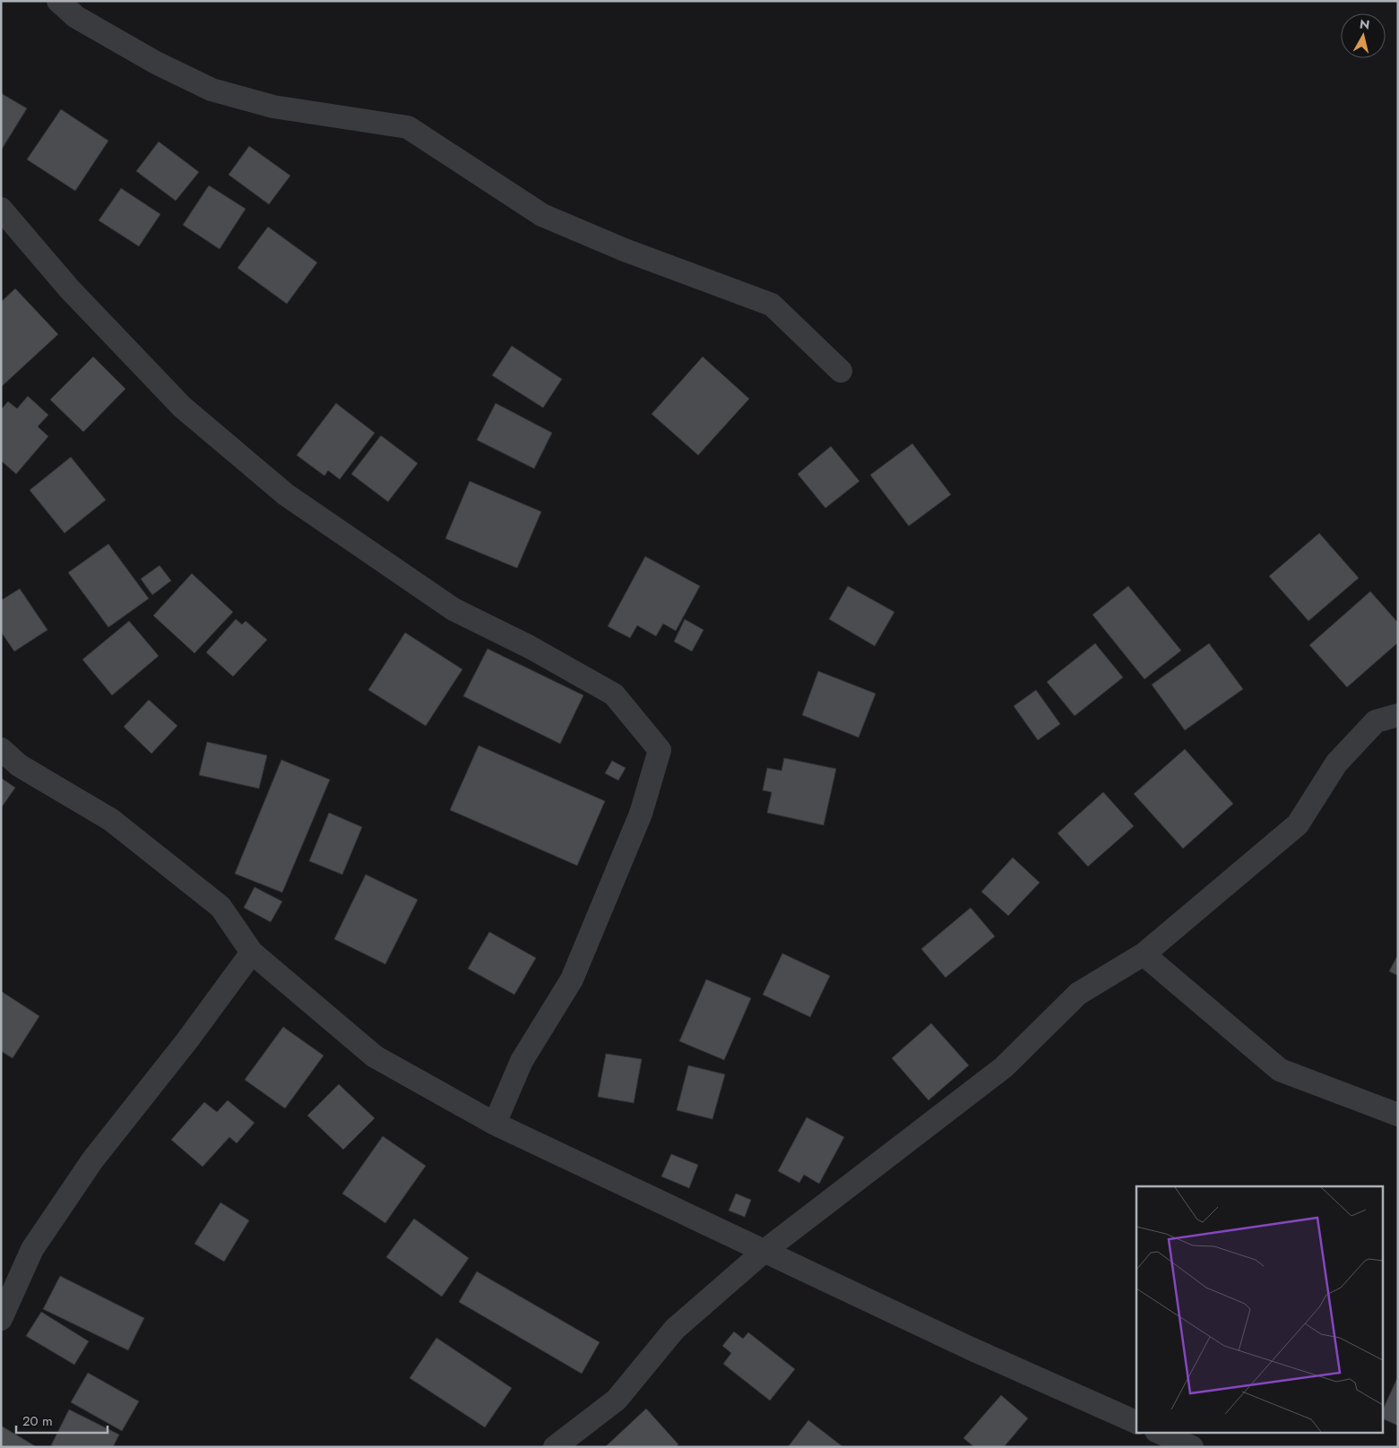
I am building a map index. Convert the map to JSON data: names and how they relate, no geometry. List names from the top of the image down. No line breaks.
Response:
{"scale_bar":"20 m","north":"top"}
